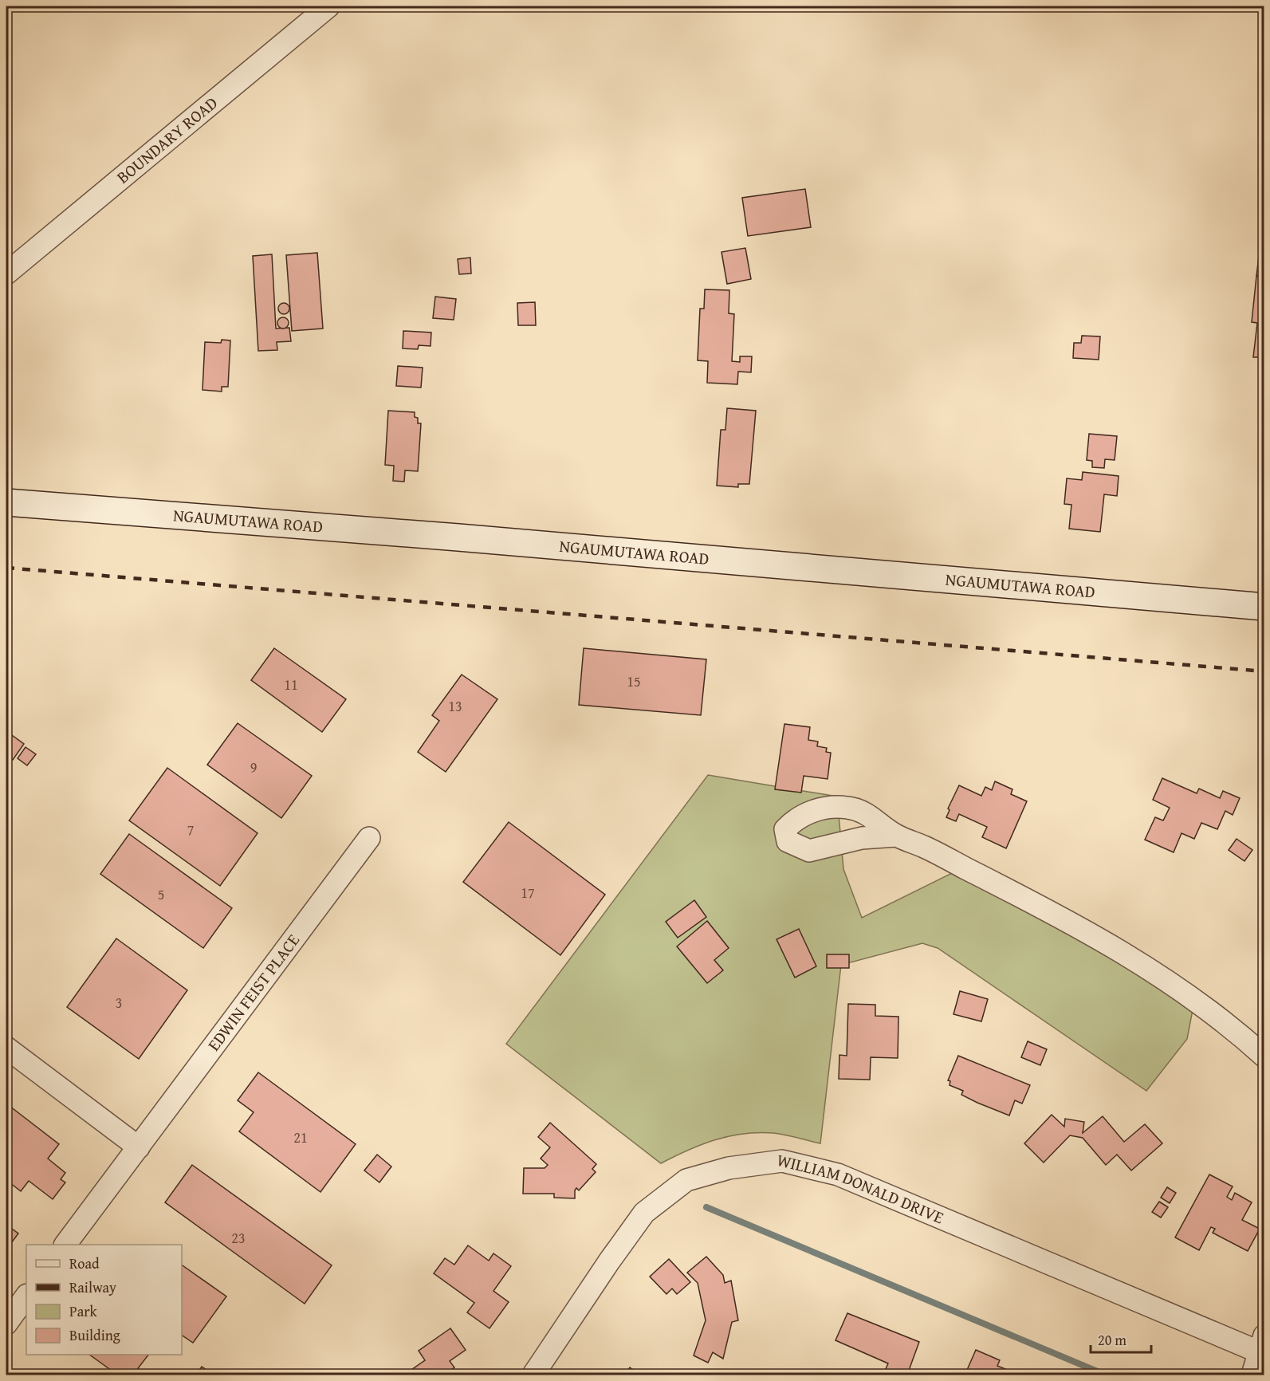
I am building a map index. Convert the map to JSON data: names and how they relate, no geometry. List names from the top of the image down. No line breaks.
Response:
{"streets":{"main road":["NGAUMUTAWA ROAD"],"street":["BOUNDARY ROAD","EDWIN FEIST PLACE","WILLIAM DONALD DRIVE"]},"house_numbers":["15","11","13","9","7","17","5","3","21","23"],"legend":["Road","Railway","Park","Building"],"scale_bar":"20 m"}
